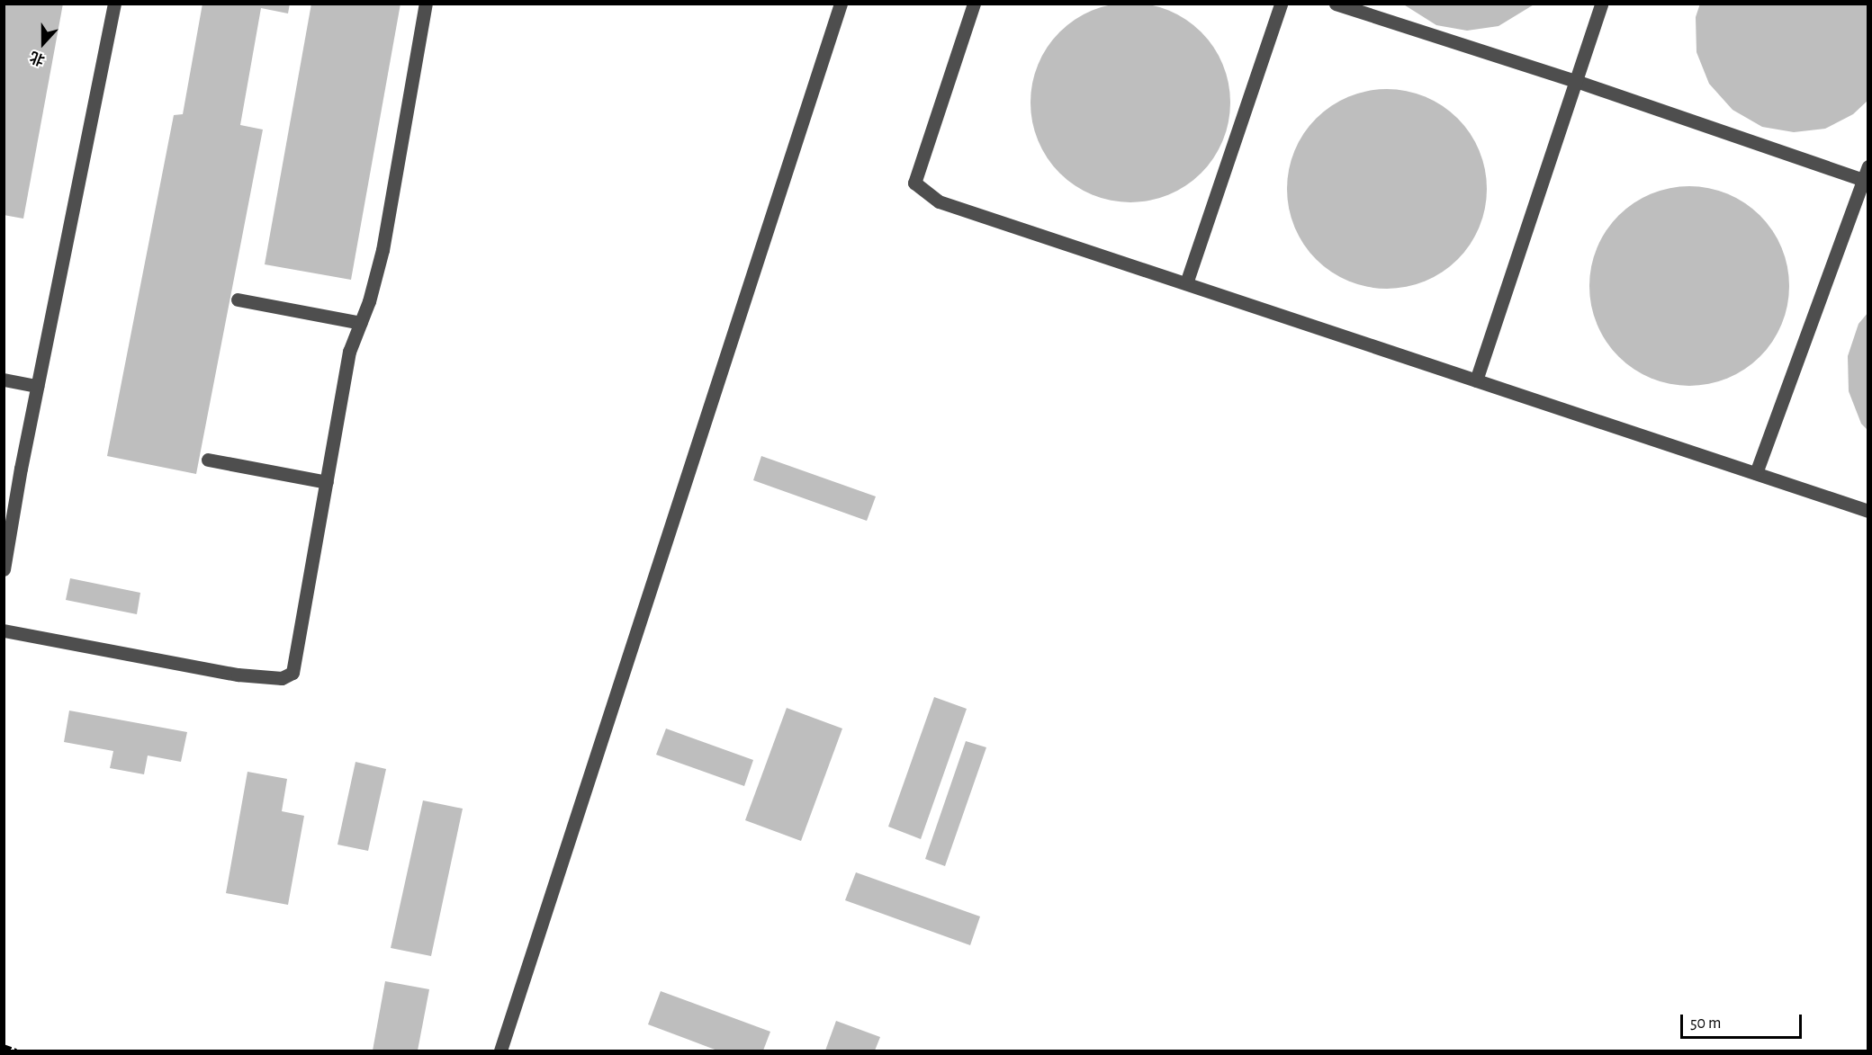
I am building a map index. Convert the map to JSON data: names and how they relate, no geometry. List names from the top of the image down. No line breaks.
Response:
{"scale_bar":"50 m","north":"bottom"}
